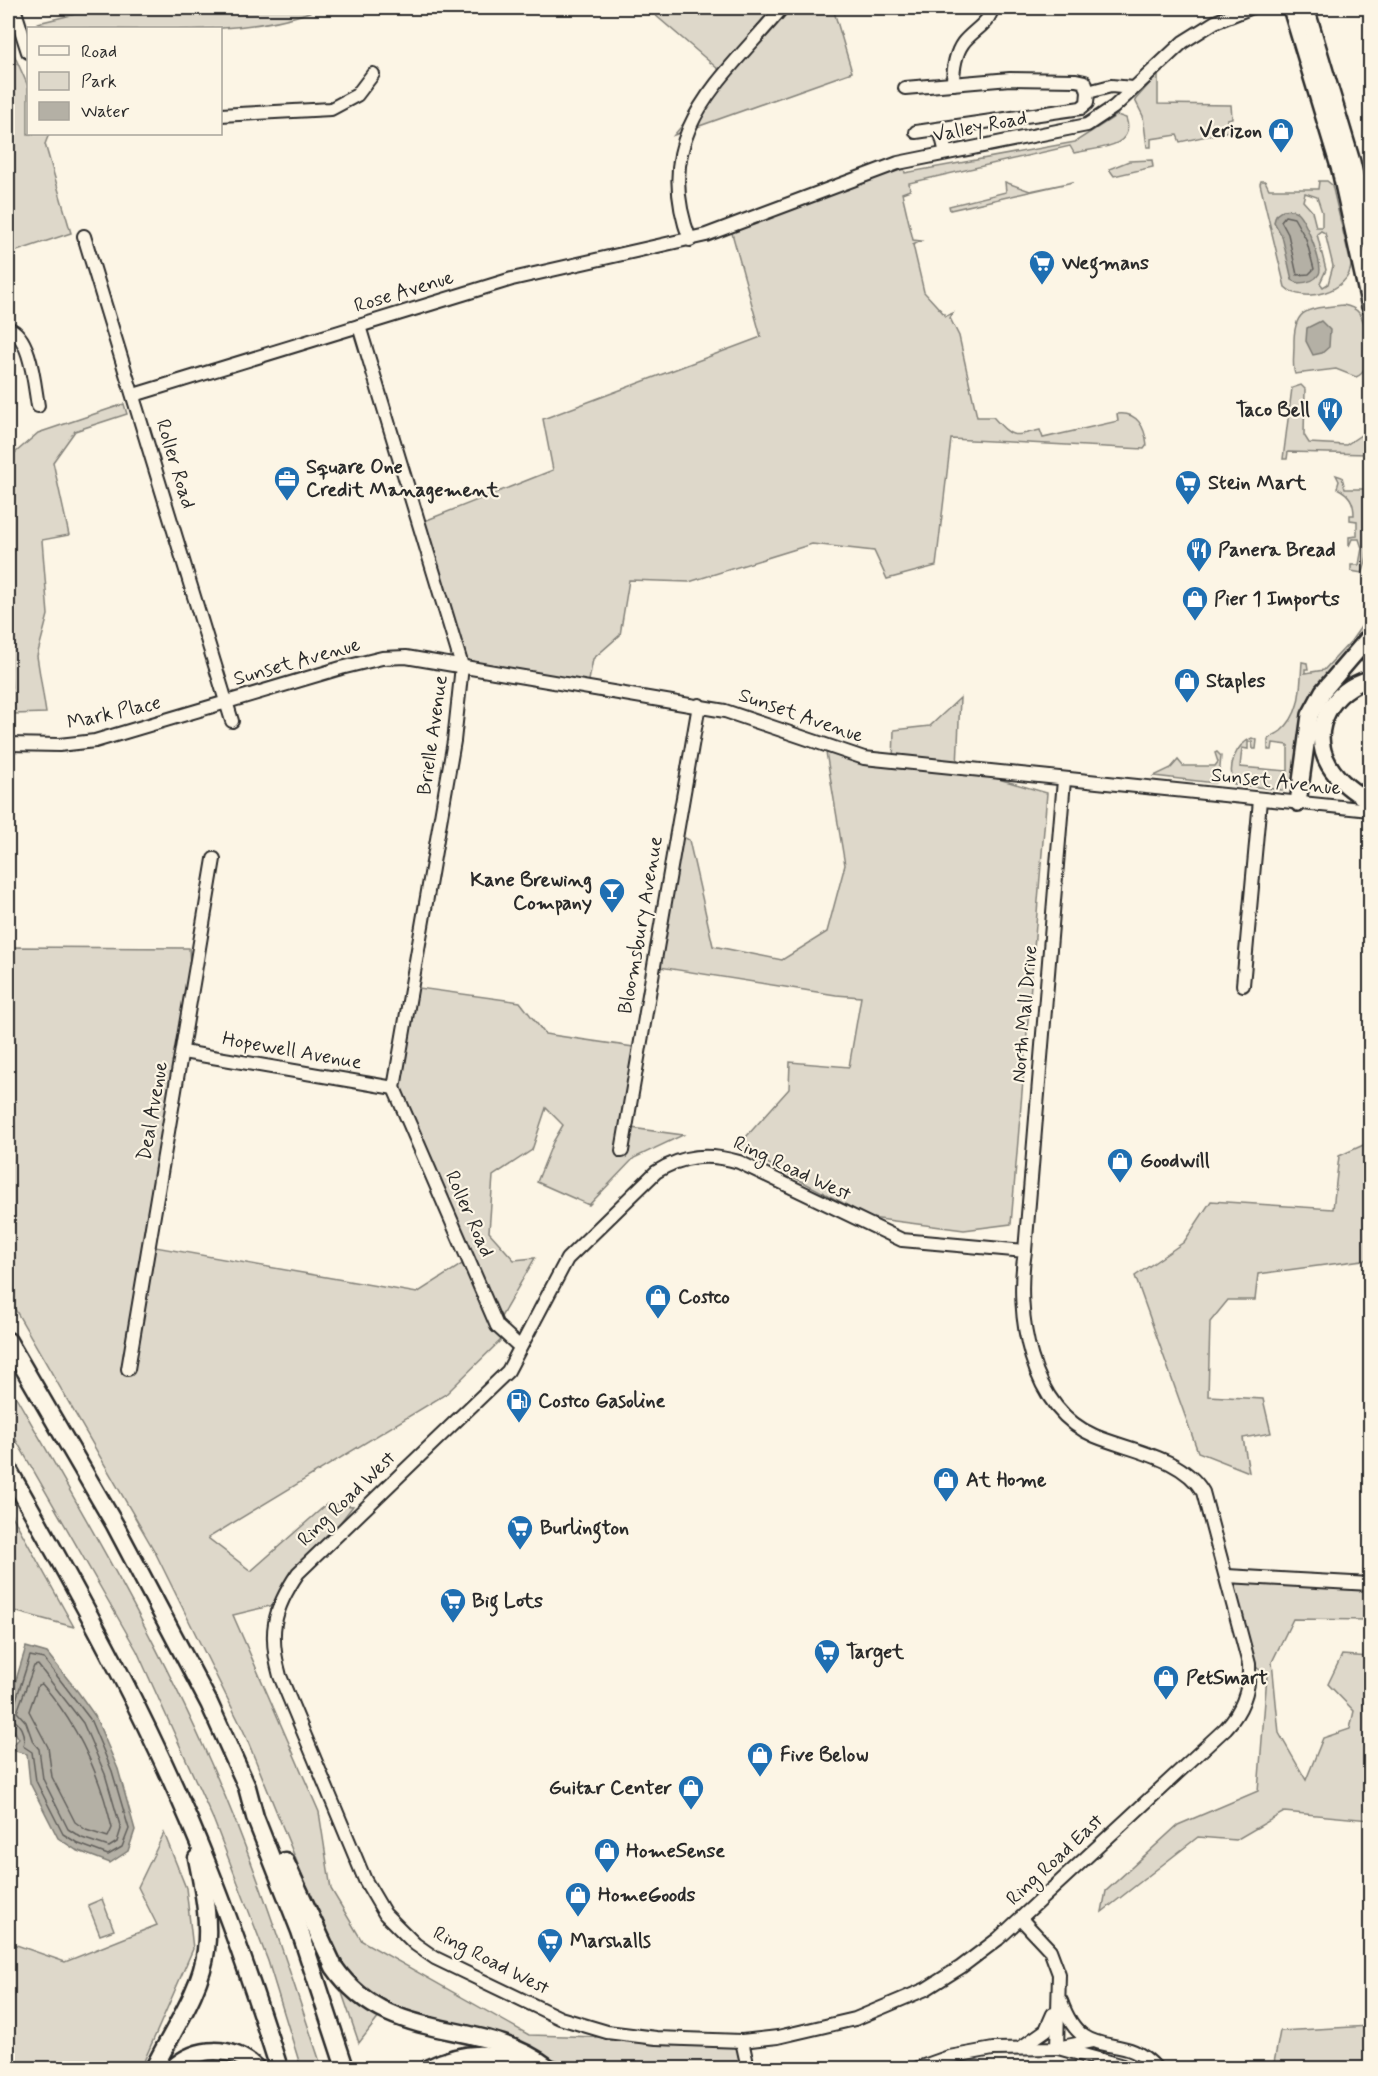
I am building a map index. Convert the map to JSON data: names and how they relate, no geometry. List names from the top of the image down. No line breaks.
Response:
{"streets":{"street":["Valley Road","Rose Avenue","Roller Road","Sunset Avenue","Mark Place","Brielle Avenue","Bloomsbury Avenue","North Mall Drive","Hopewell Avenue","Deal Avenue","Ring Road West","Ring Road East"]},"crossings":[["Valley Road","Rose Avenue"],["Rose Avenue","Roller Road"],["Rose Avenue","Brielle Avenue"],["Roller Road","Sunset Avenue"],["Roller Road","Mark Place"],["Roller Road","Brielle Avenue"],["Roller Road","Hopewell Avenue"],["Roller Road","Ring Road West"],["Sunset Avenue","Mark Place"],["Sunset Avenue","Brielle Avenue"],["Sunset Avenue","Bloomsbury Avenue"],["Sunset Avenue","North Mall Drive"],["Brielle Avenue","Hopewell Avenue"],["North Mall Drive","Ring Road West"],["North Mall Drive","Ring Road East"],["Hopewell Avenue","Deal Avenue"],["Ring Road West","Ring Road East"]],"places":{"shop":["Verizon","Pier 1 Imports","Staples","Goodwill","Costco","At Home","PetSmart","Five Below","Guitar Center","HomeSense","HomeGoods"],"supermarket":["Wegmans","Stein Mart","Burlington","Big Lots","Target","Marshalls"],"restaurant":["Taco Bell","Panera Bread"],"office":["Square One Credit Management"],"bar":["Kane Brewing Company"],"fuel station":["Costco Gasoline"]},"legend":["Road","Park","Water"]}
